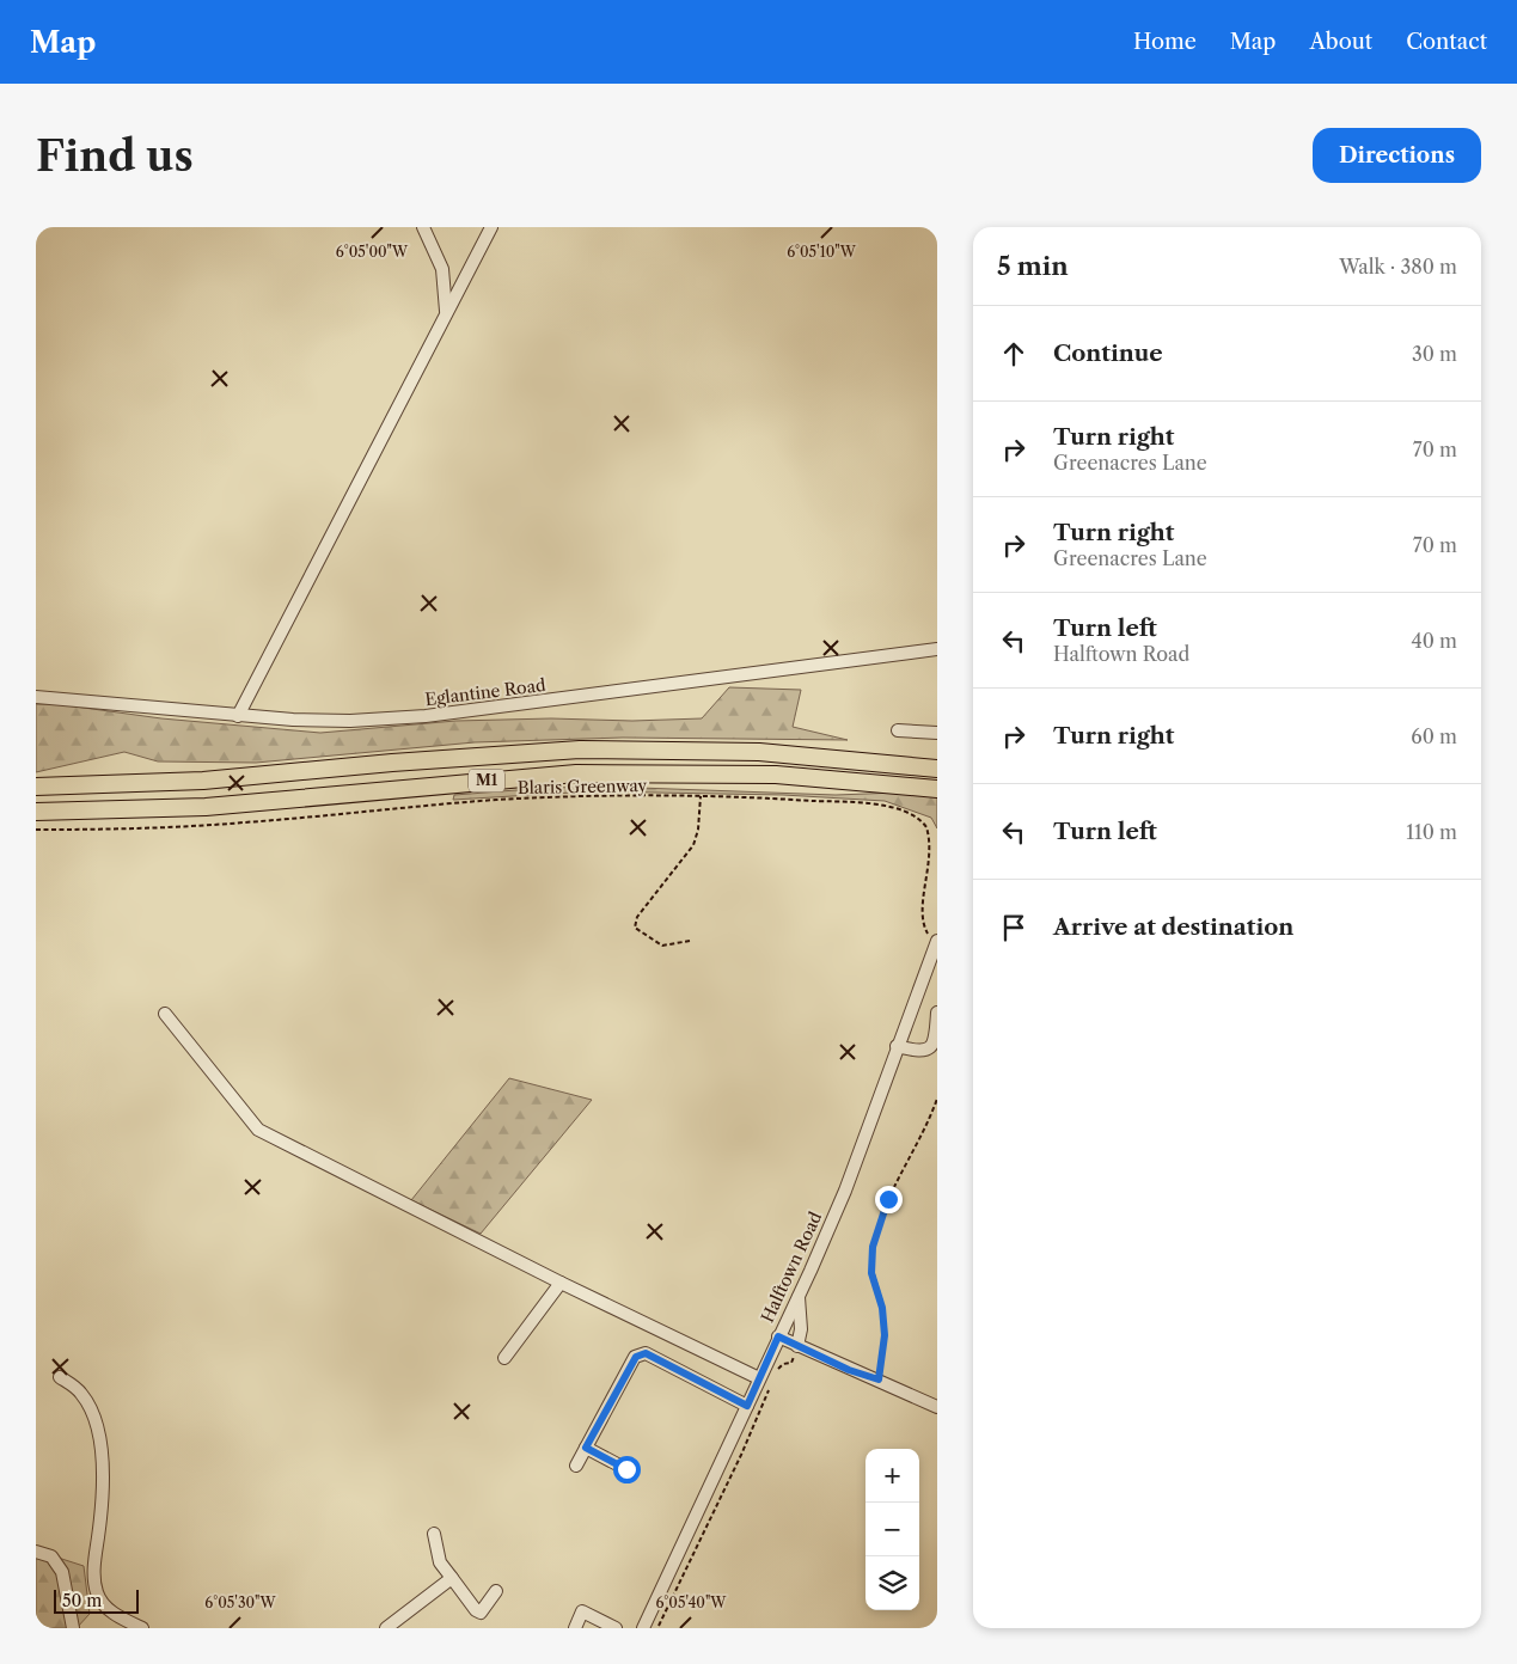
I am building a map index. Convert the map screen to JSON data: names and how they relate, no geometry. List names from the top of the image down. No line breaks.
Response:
{"streets":{"highway":["M1"],"street":["Eglantine Road","Halftown Road"],"path":["Blaris Greenway"]},"scale_bar":"50 m","page":{"header":"Map","nav":["Home","Map","About","Contact"],"buttons":"Directions","title":"Find us","heading":["5 min","Walk · 380 m"],"list":[["Continue","30 m"],["Turn right","Greenacres Lane","70 m"],["Turn right","Greenacres Lane","70 m"],["Turn left","Halftown Road","40 m"],["Turn right","60 m"],["Turn left","110 m"],"Arrive at destination"],"map_buttons":["+","−"],"scale":"50 m"},"coordinates":["6°05'00\"W","6°05'10\"W","6°05'30\"W","6°05'40\"W"]}
